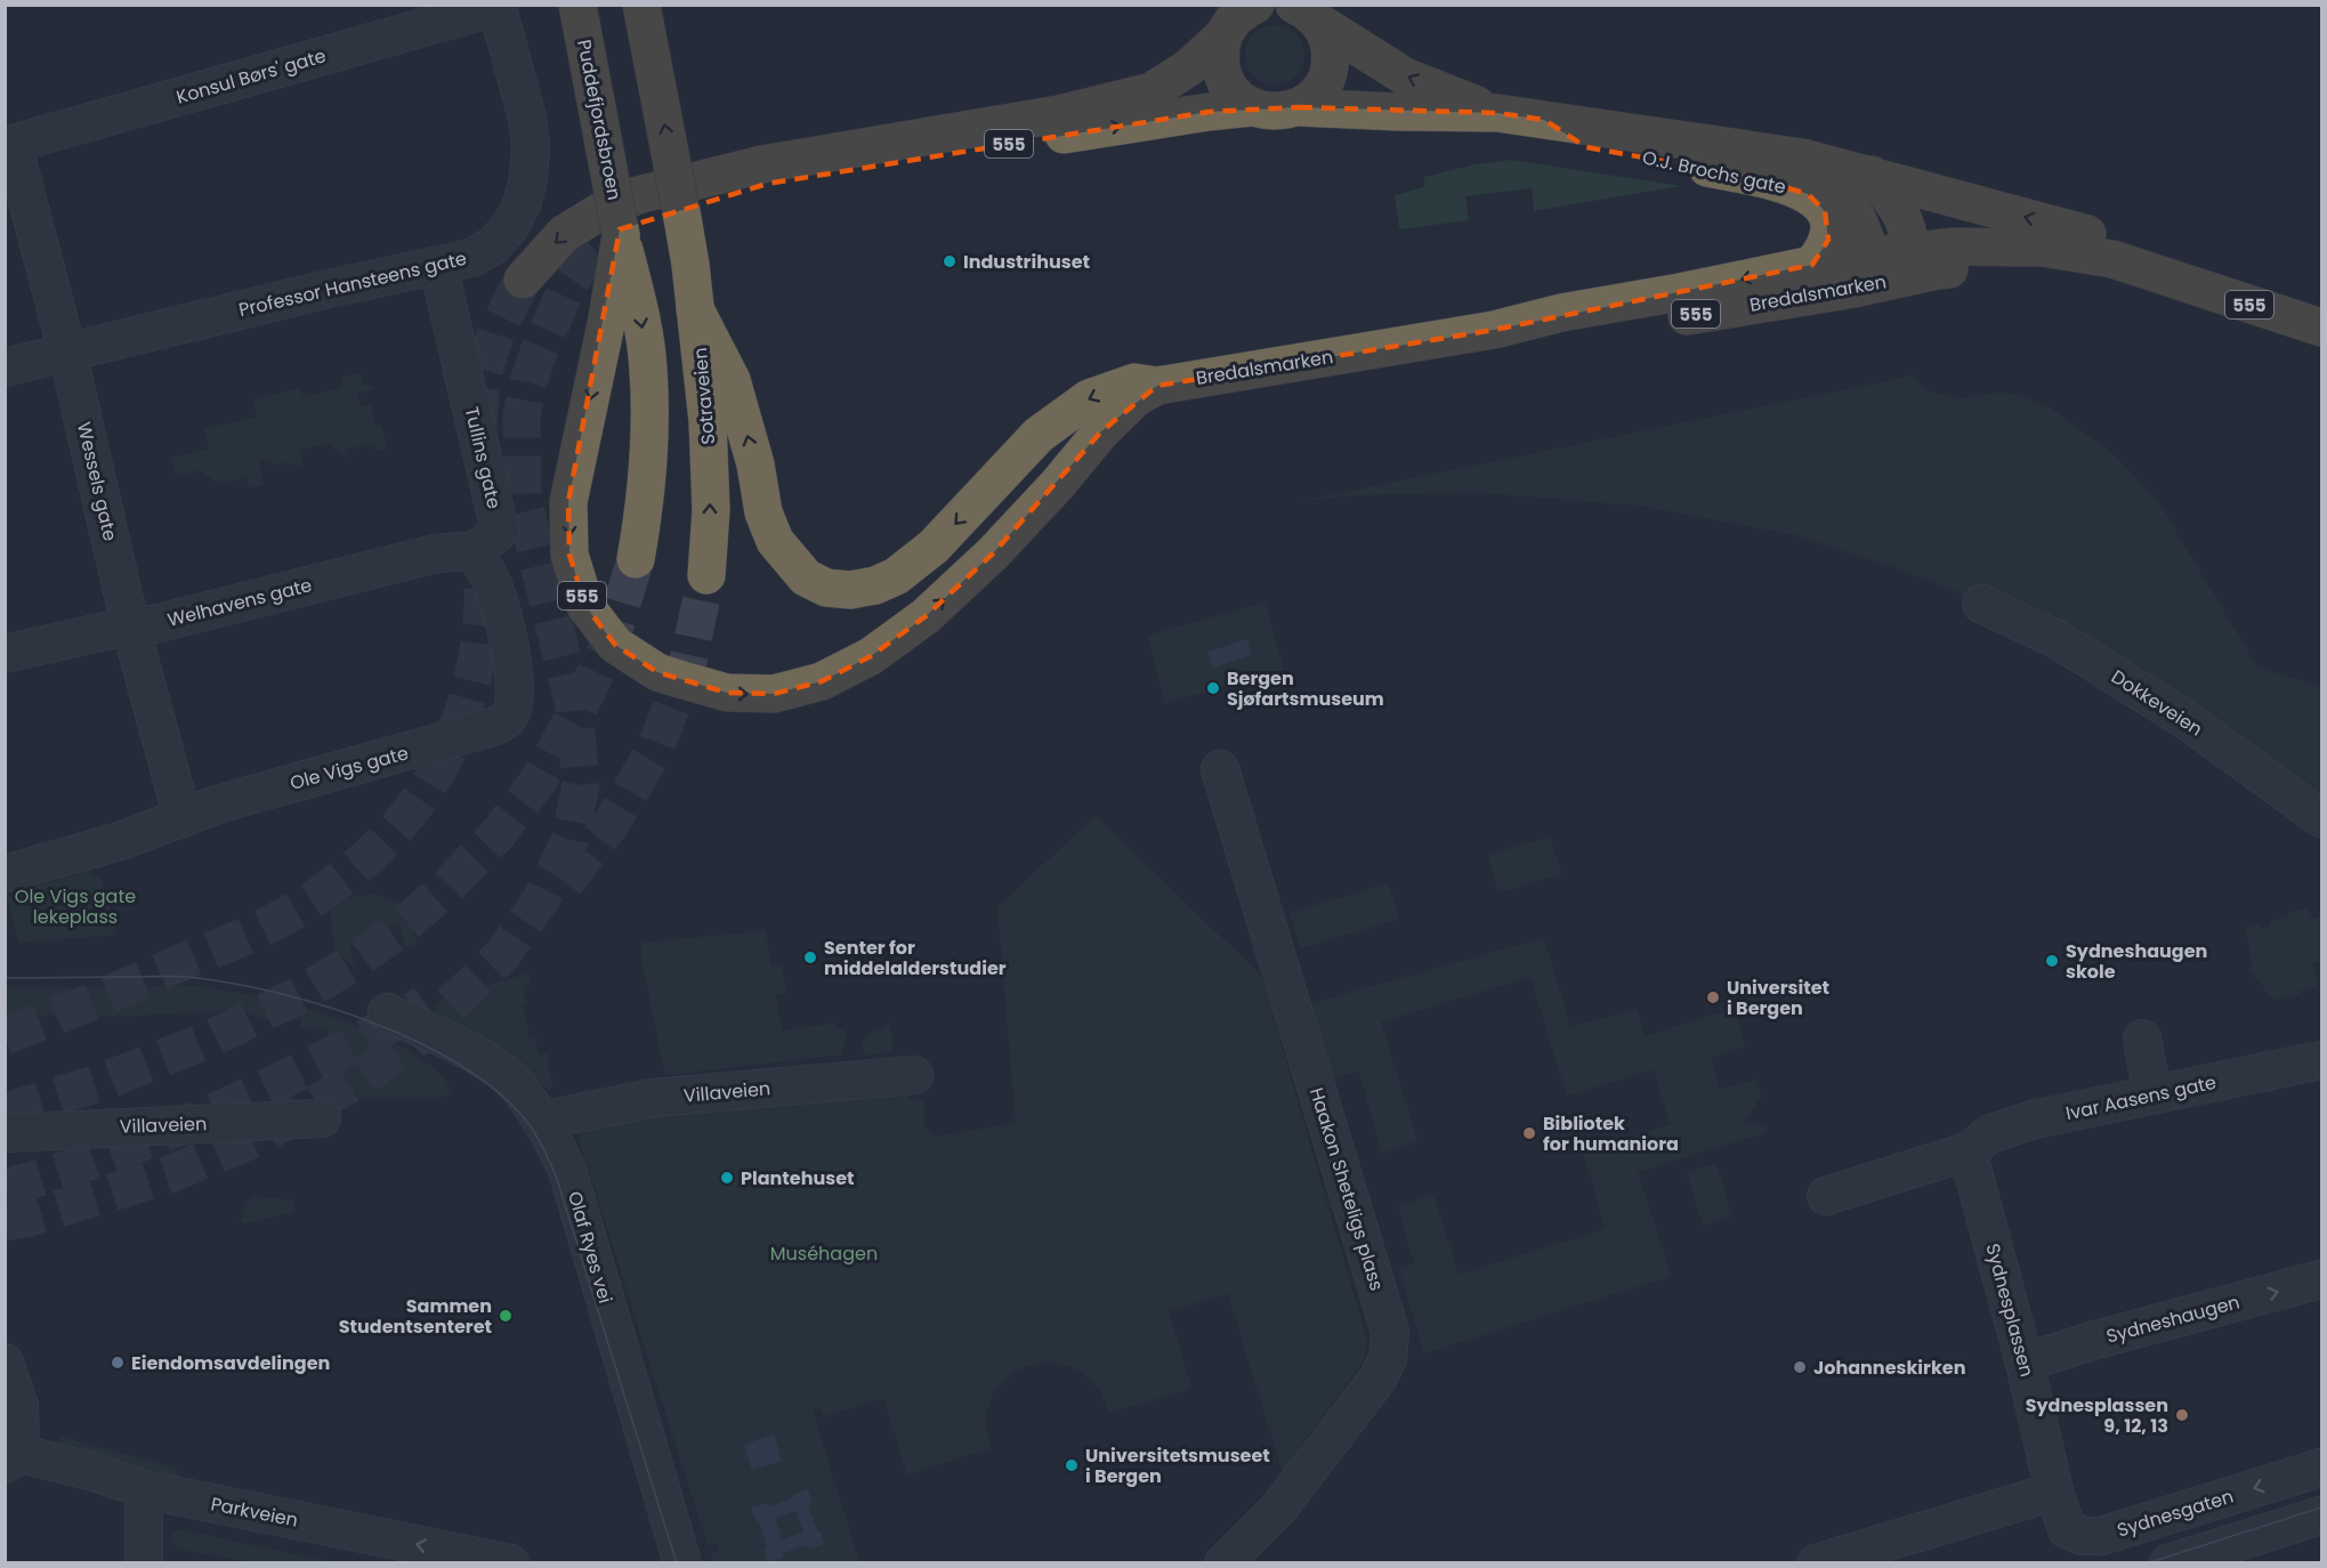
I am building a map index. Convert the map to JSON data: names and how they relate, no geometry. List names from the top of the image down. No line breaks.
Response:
{"streets":{"highway":["Puddefjordsbroen","555","O.J. Brochs gate","Bredalsmarken","Sotraveien"],"street":["Konsul Børs' gate","Professor Hansteens gate","Tullins gate","Wessels gate","Welhavens gate","Dokkeveien","Ole Vigs gate","Villaveien","Ivar Aasens gate","Haakon Sheteligs plass","Olaf Ryes vei","Sydnesplassen","Sydneshaugen","Parkveien","Sydnesgaten"]},"crossings":[["Konsul Børs' gate","Professor Hansteens gate"],["Konsul Børs' gate","Wessels gate"],["Puddefjordsbroen","555"],["555","O.J. Brochs gate"],["555","Bredalsmarken"],["555","Sotraveien"],["O.J. Brochs gate","Bredalsmarken"],["Professor Hansteens gate","Tullins gate"],["Professor Hansteens gate","Wessels gate"],["Tullins gate","Welhavens gate"],["Tullins gate","Ole Vigs gate"],["Wessels gate","Welhavens gate"],["Wessels gate","Ole Vigs gate"],["Welhavens gate","Ole Vigs gate"],["Villaveien","Olaf Ryes vei"],["Ivar Aasens gate","Sydnesplassen"],["Sydnesplassen","Sydneshaugen"],["Sydnesplassen","Sydnesgaten"]],"one_way":["Parkveien"],"parks":["Ole Vigs gate lekeplass","Muséhagen"],"places":["Industrihuset","Bergen Sjøfartsmuseum","Senter for middelalderstudier","Sydneshaugen skole","Universitet i Bergen","Bibliotek for humaniora","Plantehuset","Sammen Studentsenteret","Eiendomsavdelingen","Johanneskirken","Sydnesplassen 9, 12, 13","Universitetsmuseet i Bergen"]}
